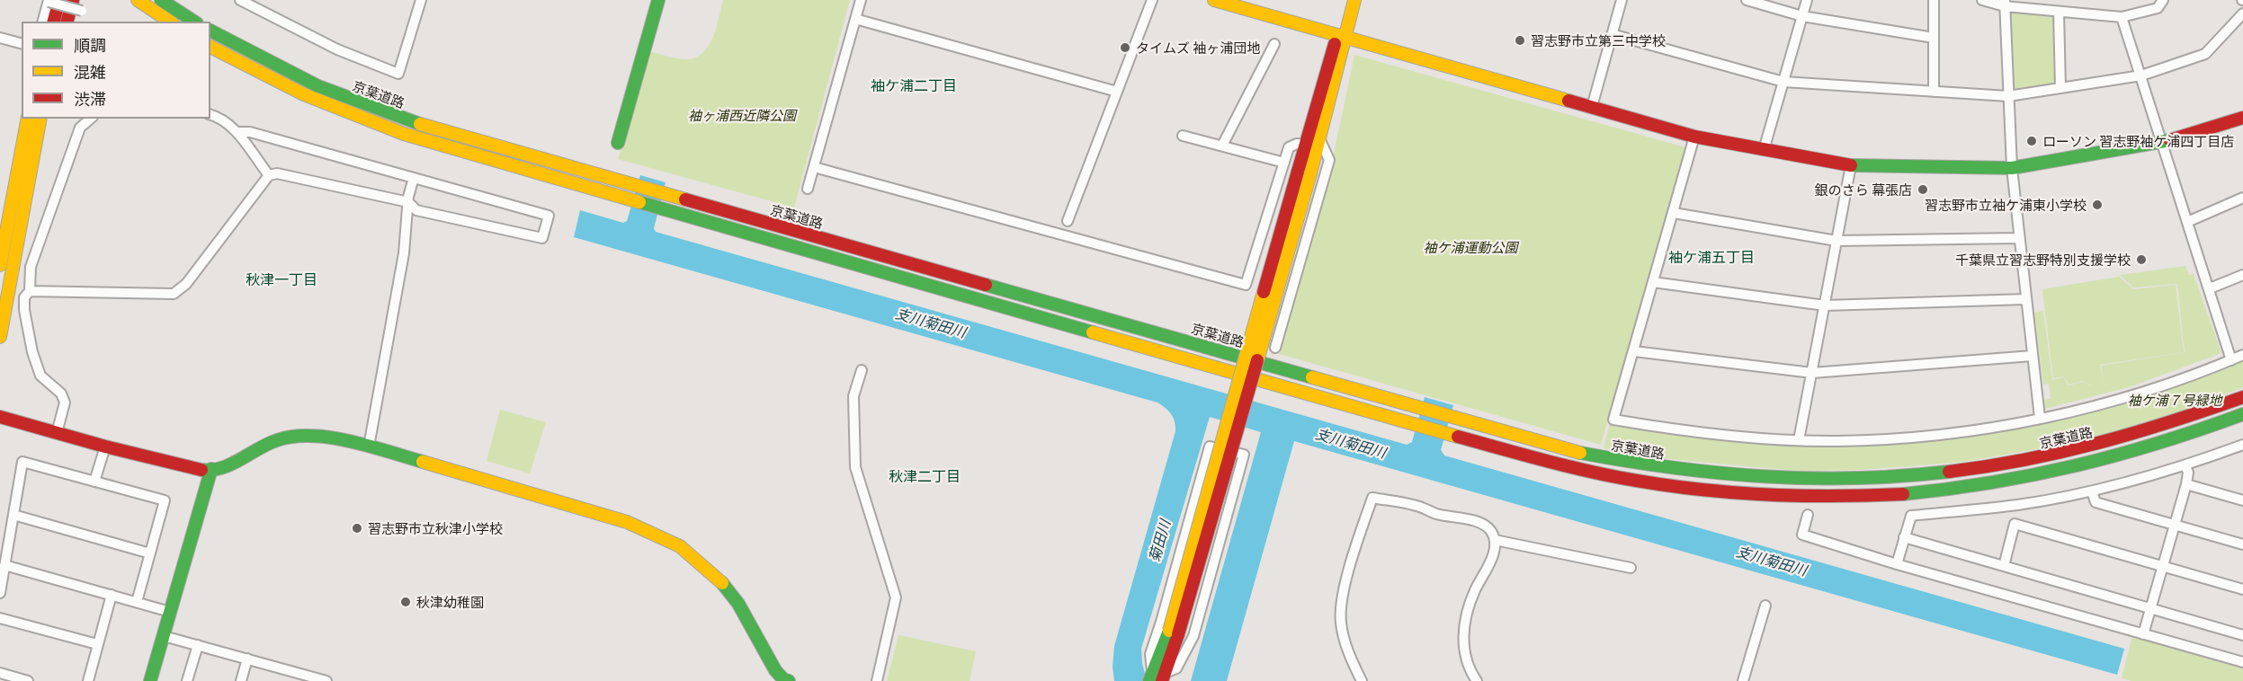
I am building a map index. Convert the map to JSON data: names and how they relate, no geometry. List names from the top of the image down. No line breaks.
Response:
{"streets":{"main road":["京葉道路"]},"districts":["袖ケ浦二丁目","袖ケ浦五丁目","秋津一丁目","秋津二丁目"],"water":["支川菊田川","菊田川"],"parks":["袖ヶ浦西近隣公園","袖ケ浦運動公園","袖ケ浦７号緑地"],"places":["習志野市立第三中学校","タイムズ 袖ヶ浦団地","ローソン 習志野袖ケ浦四丁目店","銀のさら 幕張店","習志野市立袖ケ浦東小学校","千葉県立習志野特別支援学校","習志野市立秋津小学校","秋津幼稚園"],"legend":["順調","混雑","渋滞"]}
